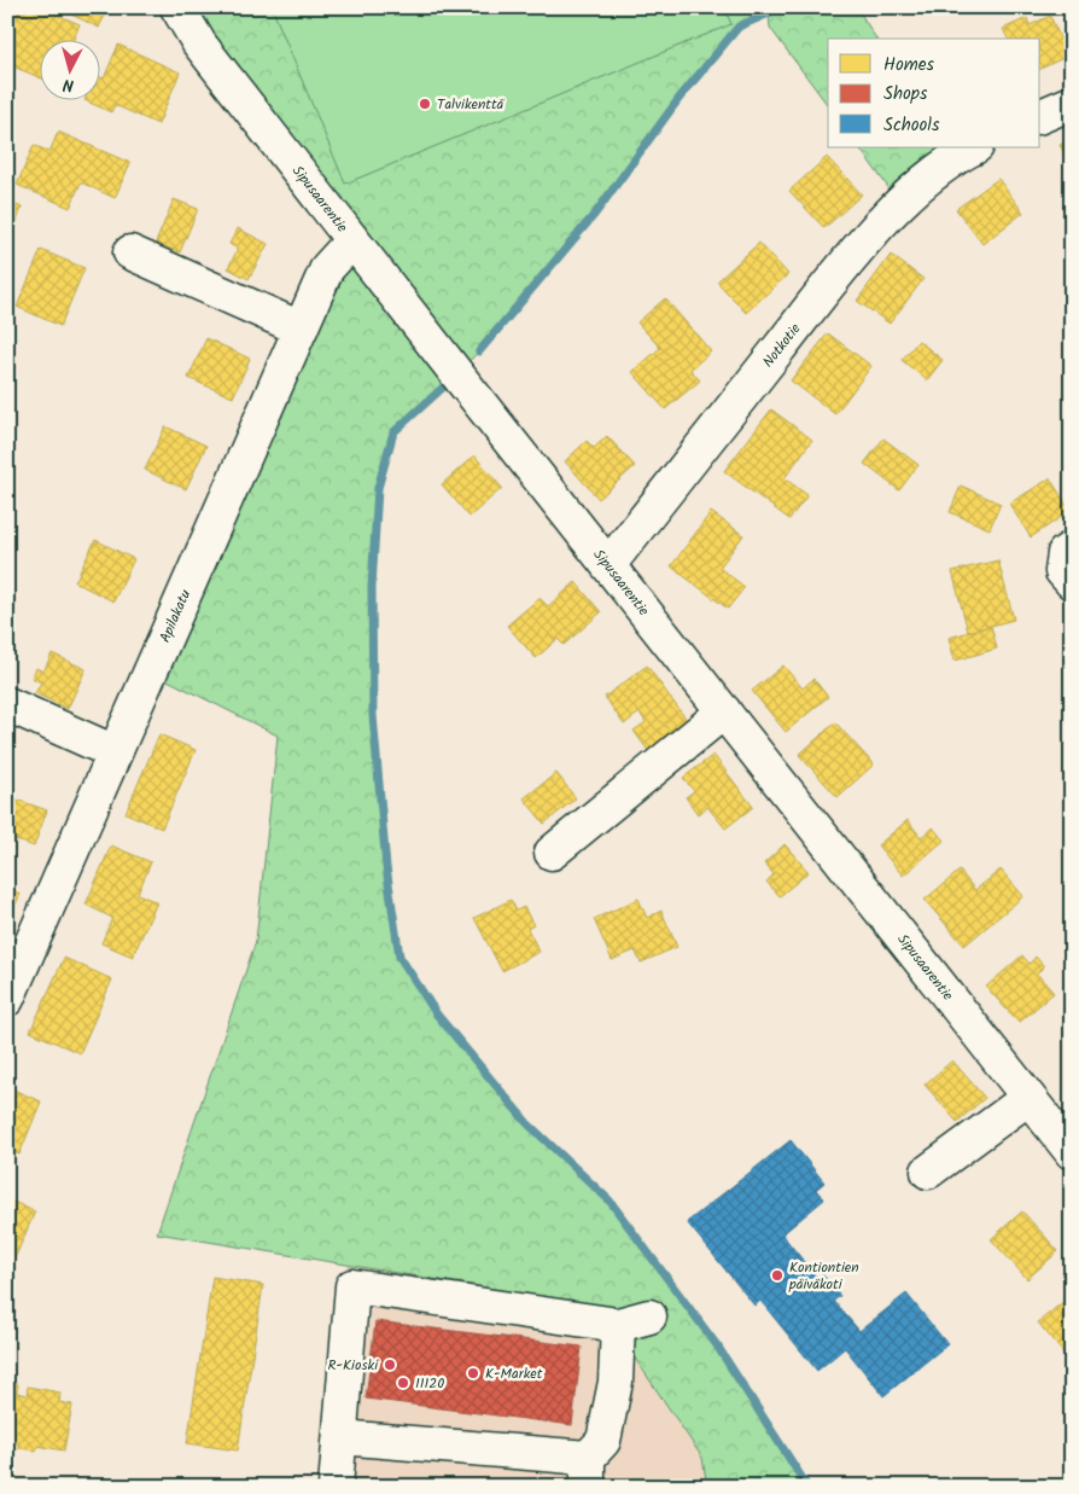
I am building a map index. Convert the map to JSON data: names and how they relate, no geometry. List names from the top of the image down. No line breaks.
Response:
{"streets":{"street":["Sipusaarentie","Notkotie","Apilakatu"]},"crossings":[["Sipusaarentie","Notkotie"],["Sipusaarentie","Apilakatu"]],"places":["Talvikenttä","Kontiontien päiväkoti","R-Kioski","K-Market","11120"],"legend":["Homes","Shops","Schools"],"north":"bottom"}
